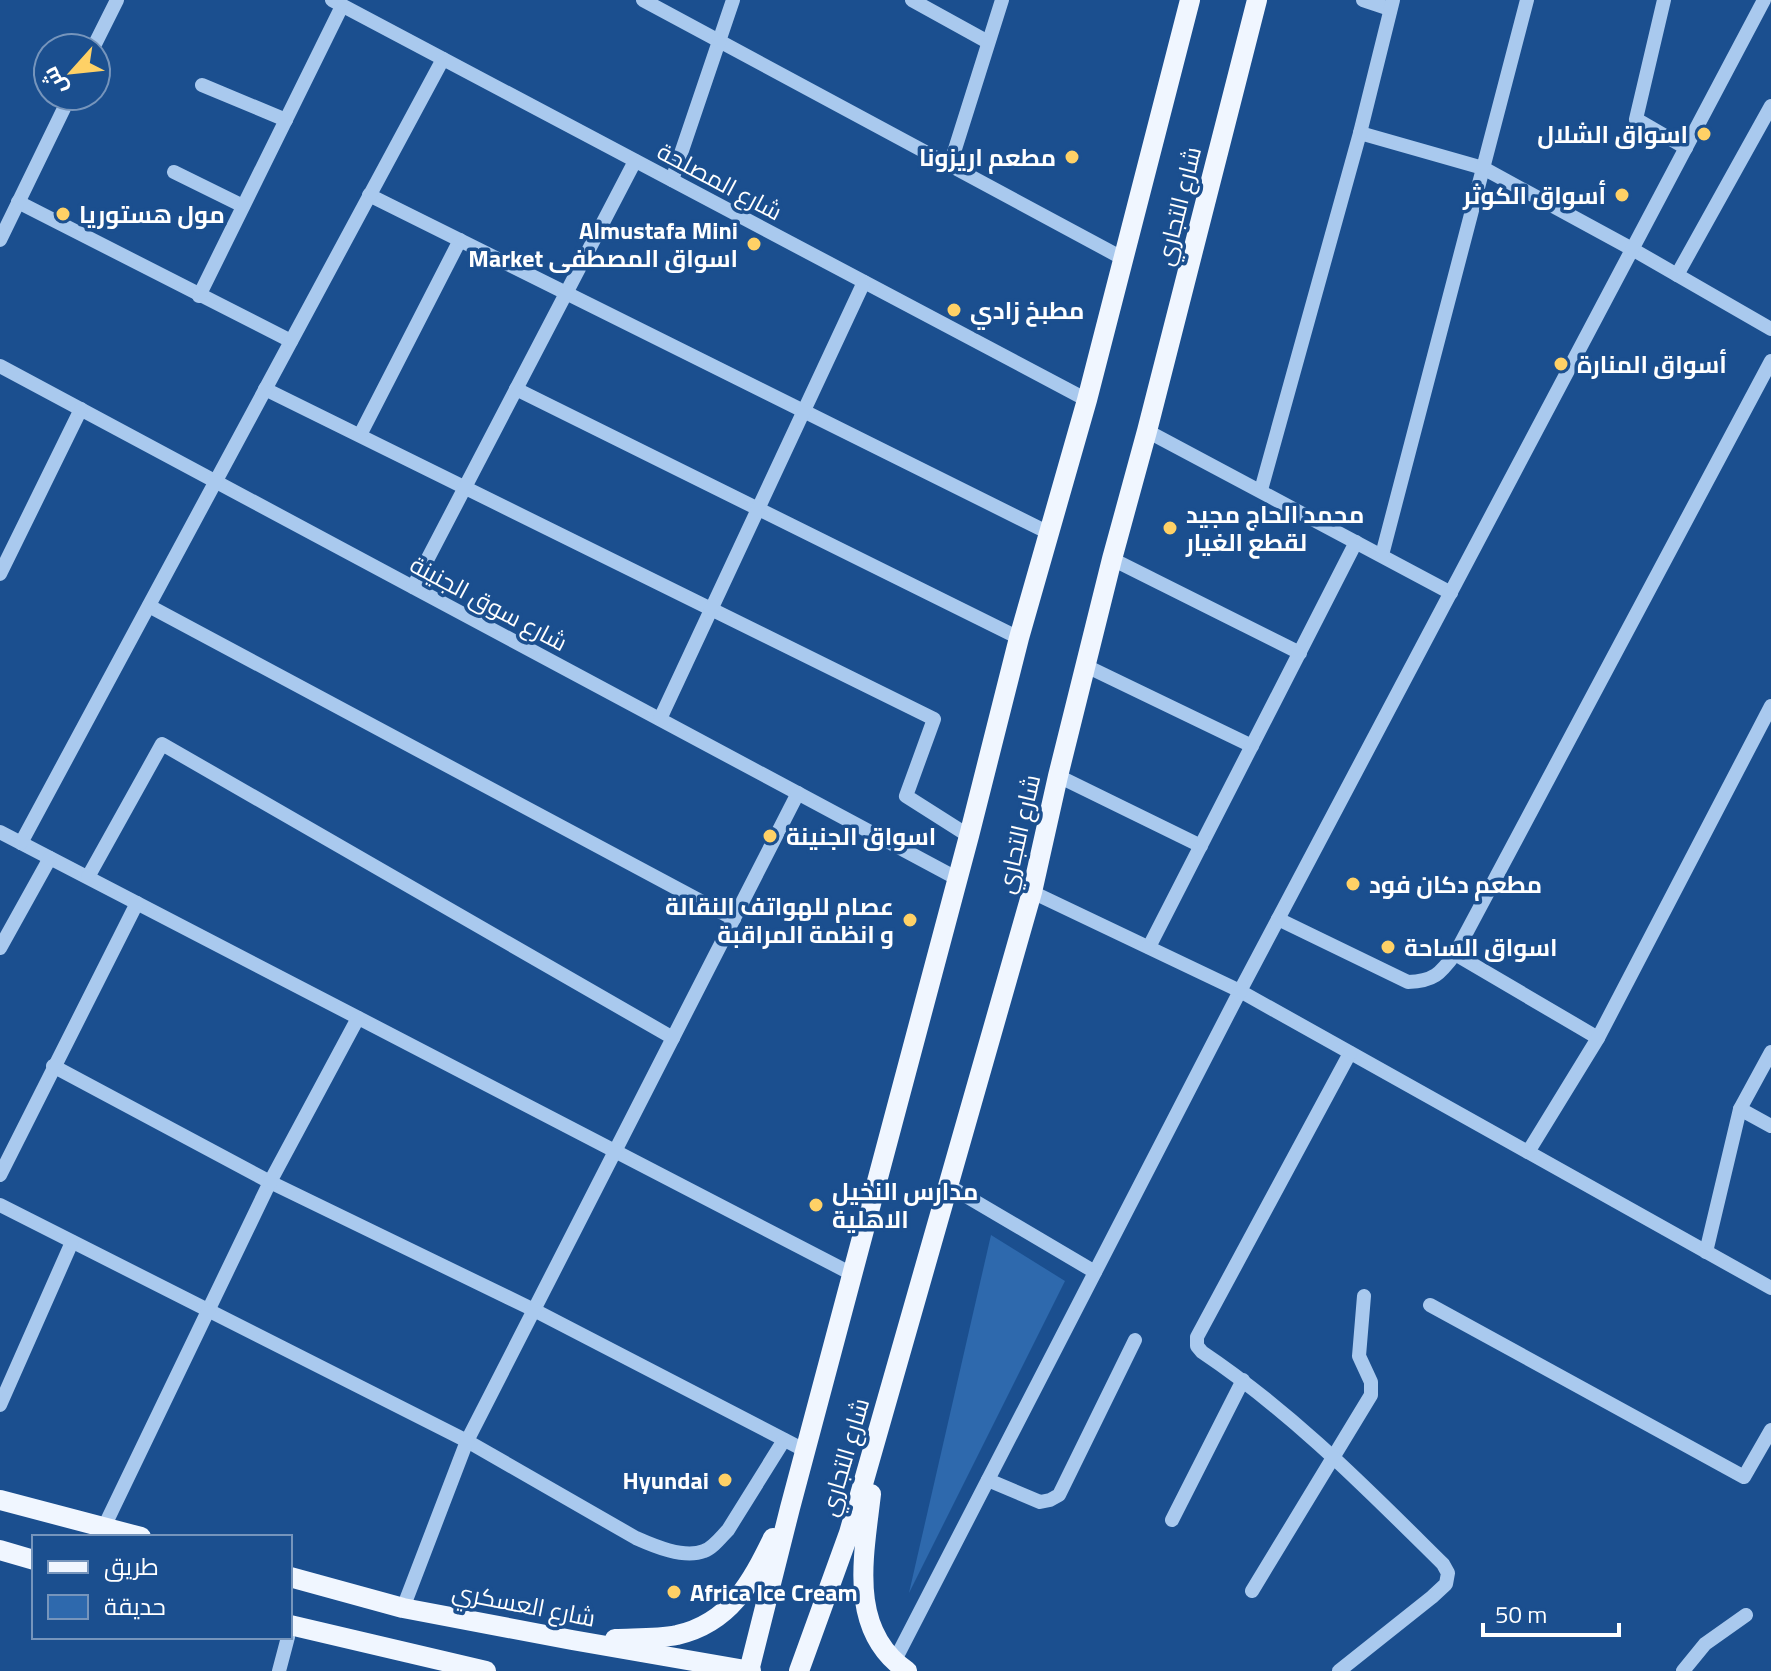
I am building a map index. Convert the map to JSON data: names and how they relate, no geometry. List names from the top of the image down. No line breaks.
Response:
{"streets":{"main road":["شارع التجاري","شارع العسكري"],"street":["شارع المصلحة","شارع سوق الجنينة"]},"crossings":[["شارع المصلحة","شارع التجاري"],["شارع التجاري","شارع سوق الجنينة"],["شارع التجاري","شارع العسكري"]],"places":["اسواق الشلال","مطعم اريزونا","أسواق الكوثر","مول هستوريا","Almustafa Mini Market اسواق المصطفى","مطبخ زادي","أسواق المنارة","محمد الحاج مجيد لقطع الغيار","اسواق الجنينة","مطعم دكان فود","عصام للهواتف النقالة و انظمة المراقبة","اسواق الساحة","مدارس النخيل الاهلية","Hyundai","Africa Ice Cream"],"legend":["طريق","حديقة"],"scale_bar":"50 m","north":"bottom left"}
